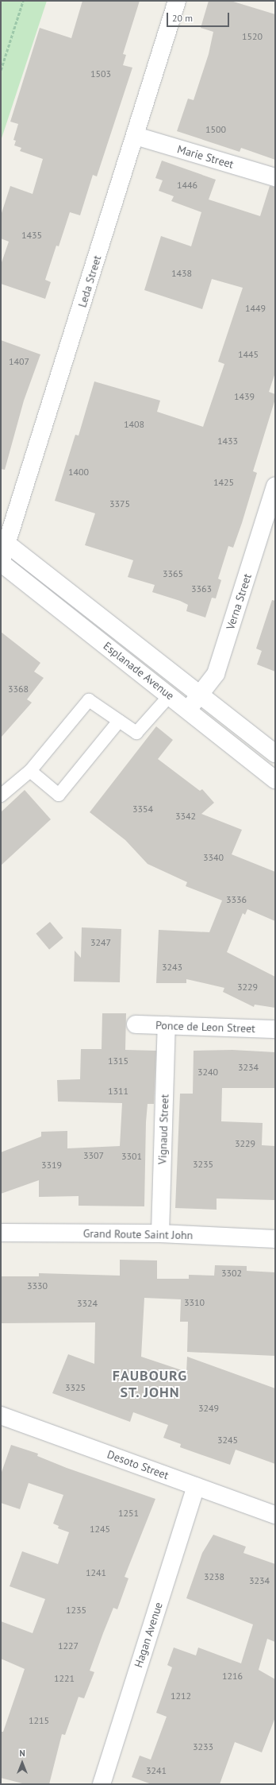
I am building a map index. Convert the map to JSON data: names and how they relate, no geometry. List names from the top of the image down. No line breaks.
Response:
{"streets":{"street":["Marie Street","Leda Street","Verna Street","Esplanade Avenue","Ponce de Leon Street","Vignaud Street","Grand Route Saint John","Desoto Street","Hagan Avenue"]},"crossings":[["Marie Street","Leda Street"],["Leda Street","Esplanade Avenue"],["Verna Street","Esplanade Avenue"],["Ponce de Leon Street","Vignaud Street"],["Vignaud Street","Grand Route Saint John"],["Desoto Street","Hagan Avenue"]],"districts":["FAUBOURG ST. JOHN"],"house_numbers":["1520","1503","1500","1446","1435","1438","1449","1445","1407","1439","1408","1433","1400","1425","3375","3365","3363","3368","3354","3342","3340","3336","3247","3243","3229","1315","3234","3240","1311","3229","3307","3301","3235","3319","3302","3330","3310","3324","3325","3249","3245","1251","1245","1241","3238","3234","1235","1227","1216","1221","1212","1215","3233","3241"],"scale_bar":"20 m","north":"top"}
